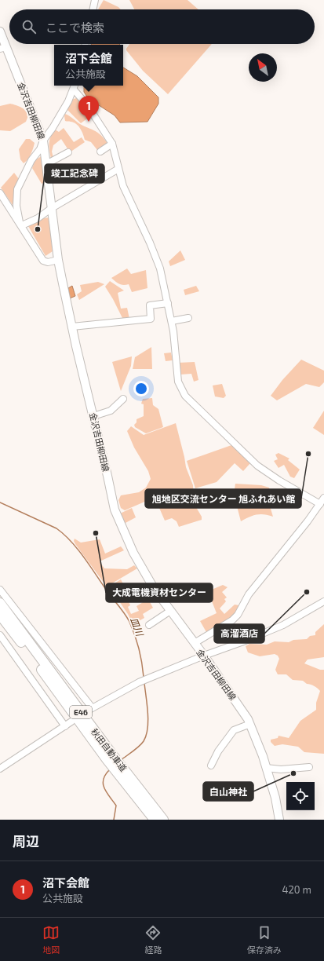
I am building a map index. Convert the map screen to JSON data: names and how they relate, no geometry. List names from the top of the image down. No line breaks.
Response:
{"streets":{"highway":["E46","秋田自動車道"],"main road":["金沢吉田柳田線"]},"water":["皿川"],"places":["竣工記念碑","旭地区交流センター 旭ふれあい館","大成電機資材センター","高溜酒店","白山神社"],"north":"top left","page":{"search":"ここで検索","popup":["沼下会館","公共施設"],"pins":"1","heading":"周辺","list":[{"mark":"1","name":"沼下会館","note":"公共施設","value":"420 m"}],"nav":["地図","経路","保存済み"]}}
